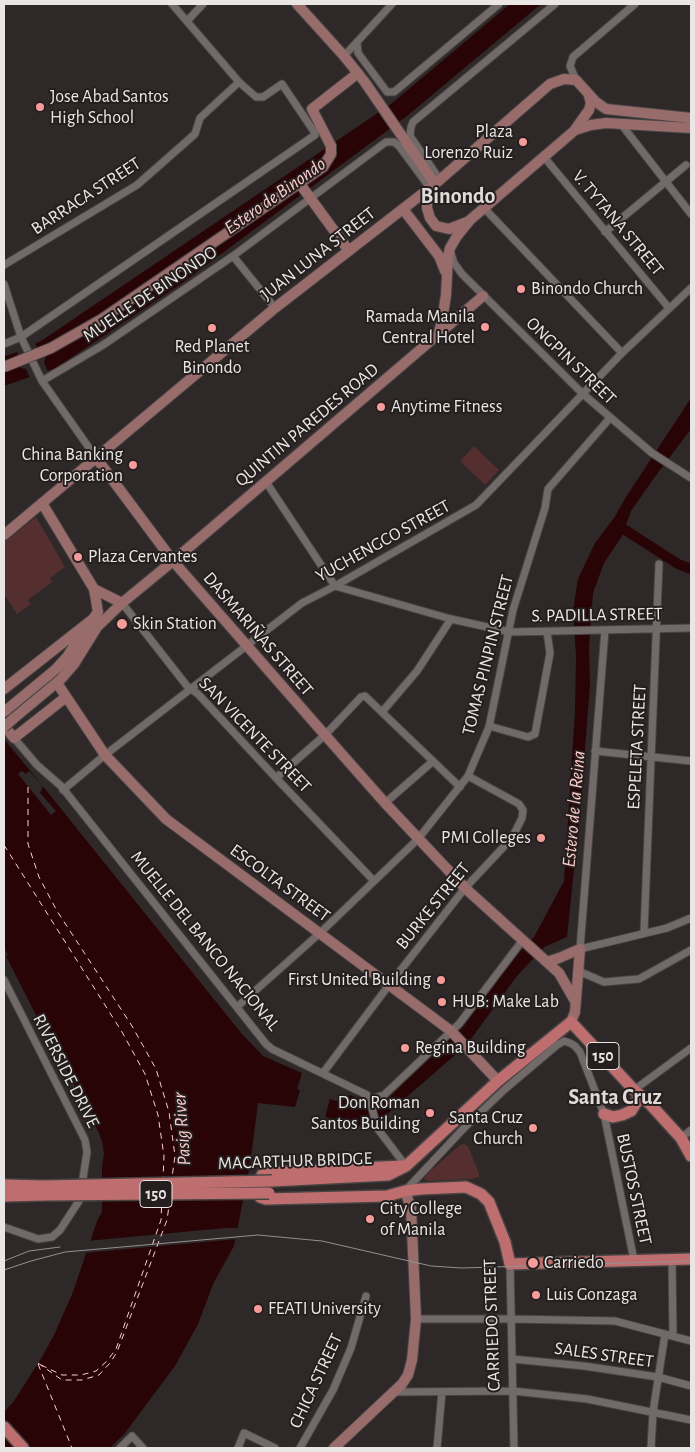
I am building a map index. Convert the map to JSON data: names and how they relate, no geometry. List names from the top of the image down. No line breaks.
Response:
{"streets":{"main road":["150","MACARTHUR BRIDGE","CARRIEDO STREET"],"street":["BARRACA STREET","V. TYTANA STREET","JUAN LUNA STREET","MUELLE DE BINONDO","ONGPIN STREET","QUINTIN PAREDES ROAD","YUCHENGCO STREET","S. PADILLA STREET","DASMARIÑAS STREET","TOMAS PINPIN STREET","SAN VICENTE STREET","ESPELETA STREET","ESCOLTA STREET","BURKE STREET","MUELLE DEL BANCO NACIONAL","RIVERSIDE DRIVE","BUSTOS STREET","SALES STREET","CHICA STREET"]},"crossings":[["V. TYTANA STREET","YUCHENGCO STREET"],["JUAN LUNA STREET","MUELLE DE BINONDO"],["JUAN LUNA STREET","DASMARIÑAS STREET"],["MUELLE DE BINONDO","DASMARIÑAS STREET"],["ONGPIN STREET","QUINTIN PAREDES ROAD"],["ONGPIN STREET","YUCHENGCO STREET"],["ONGPIN STREET","TOMAS PINPIN STREET"],["QUINTIN PAREDES ROAD","DASMARIÑAS STREET"],["QUINTIN PAREDES ROAD","SAN VICENTE STREET"],["QUINTIN PAREDES ROAD","ESCOLTA STREET"],["QUINTIN PAREDES ROAD","MUELLE DEL BANCO NACIONAL"],["YUCHENGCO STREET","S. PADILLA STREET"],["YUCHENGCO STREET","DASMARIÑAS STREET"],["YUCHENGCO STREET","SAN VICENTE STREET"],["YUCHENGCO STREET","ESCOLTA STREET"],["YUCHENGCO STREET","MUELLE DEL BANCO NACIONAL"],["S. PADILLA STREET","TOMAS PINPIN STREET"],["S. PADILLA STREET","ESPELETA STREET"],["DASMARIÑAS STREET","TOMAS PINPIN STREET"],["DASMARIÑAS STREET","BURKE STREET"],["TOMAS PINPIN STREET","SAN VICENTE STREET"],["TOMAS PINPIN STREET","ESCOLTA STREET"],["TOMAS PINPIN STREET","BURKE STREET"],["TOMAS PINPIN STREET","MUELLE DEL BANCO NACIONAL"],["ESCOLTA STREET","BURKE STREET"],["ESCOLTA STREET","150"],["ESCOLTA STREET","BUSTOS STREET"],["BURKE STREET","MUELLE DEL BANCO NACIONAL"],["150","MACARTHUR BRIDGE"],["150","BUSTOS STREET"],["MACARTHUR BRIDGE","CARRIEDO STREET"],["CARRIEDO STREET","SALES STREET"]],"districts":["Binondo","Santa Cruz"],"water":["Estero de Binondo","Estero de la Reina","Pasig River"],"places":["Jose Abad Santos High School","Plaza Lorenzo Ruiz","Binondo Church","Ramada Manila Central Hotel","Red Planet Binondo","Anytime Fitness","China Banking Corporation","Plaza Cervantes","Skin Station","PMI Colleges","First United Building","HUB: Make Lab","Regina Building","Don Roman Santos Building","Santa Cruz Church","City College of Manila","Carriedo","Luis Gonzaga","FEATI University"]}
